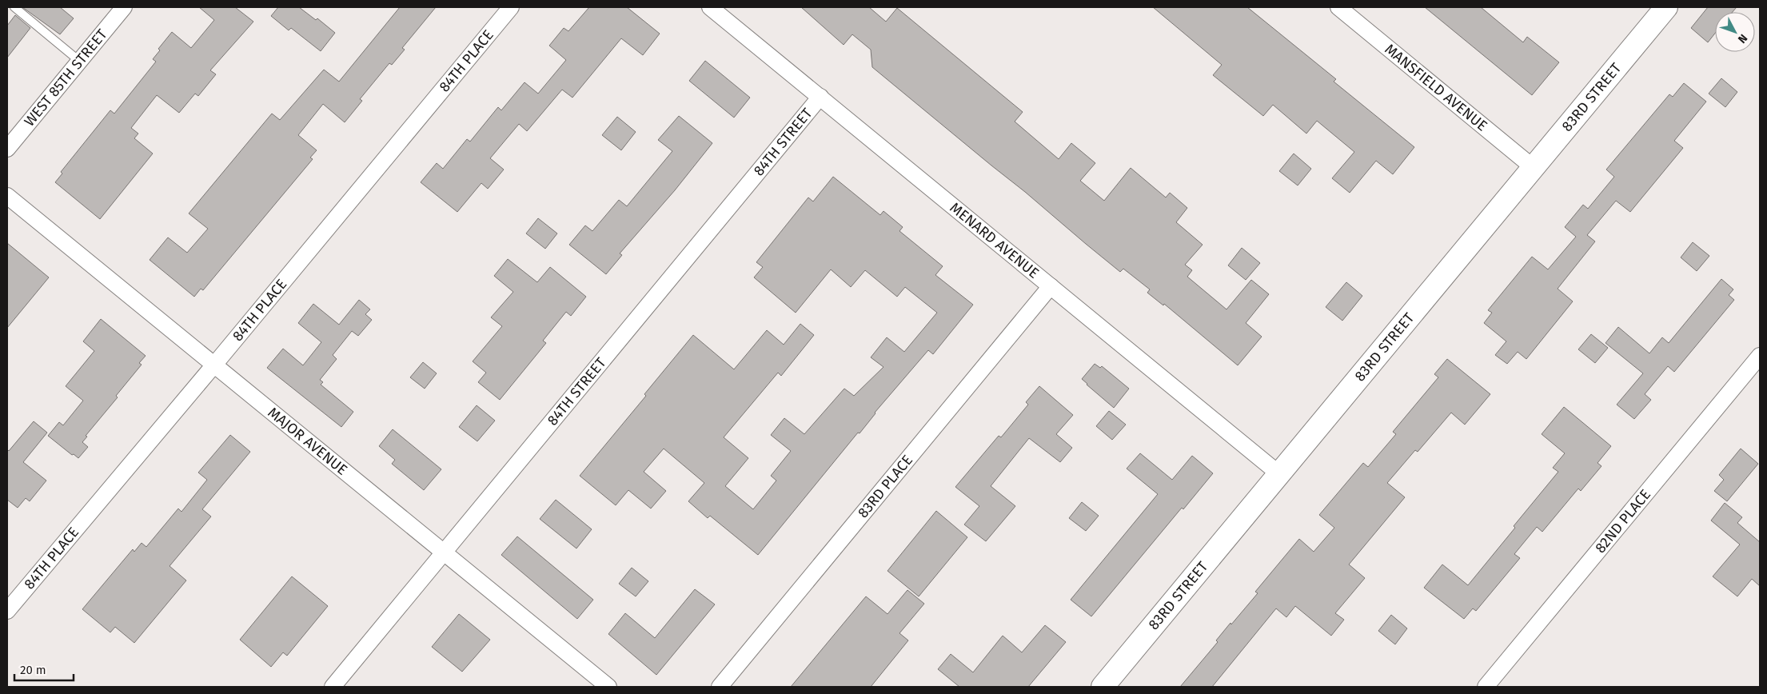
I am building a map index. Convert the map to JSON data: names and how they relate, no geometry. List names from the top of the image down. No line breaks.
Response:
{"streets":{"street":["84TH PLACE","WEST 85TH STREET","MANSFIELD AVENUE","83RD STREET","84TH STREET","MENARD AVENUE","MAJOR AVENUE","83RD PLACE","82ND PLACE"]},"crossings":[["84TH PLACE","MAJOR AVENUE"],["MANSFIELD AVENUE","83RD STREET"],["83RD STREET","MENARD AVENUE"],["84TH STREET","MENARD AVENUE"],["84TH STREET","MAJOR AVENUE"],["MENARD AVENUE","83RD PLACE"]],"scale_bar":"20 m","north":"bottom right"}
